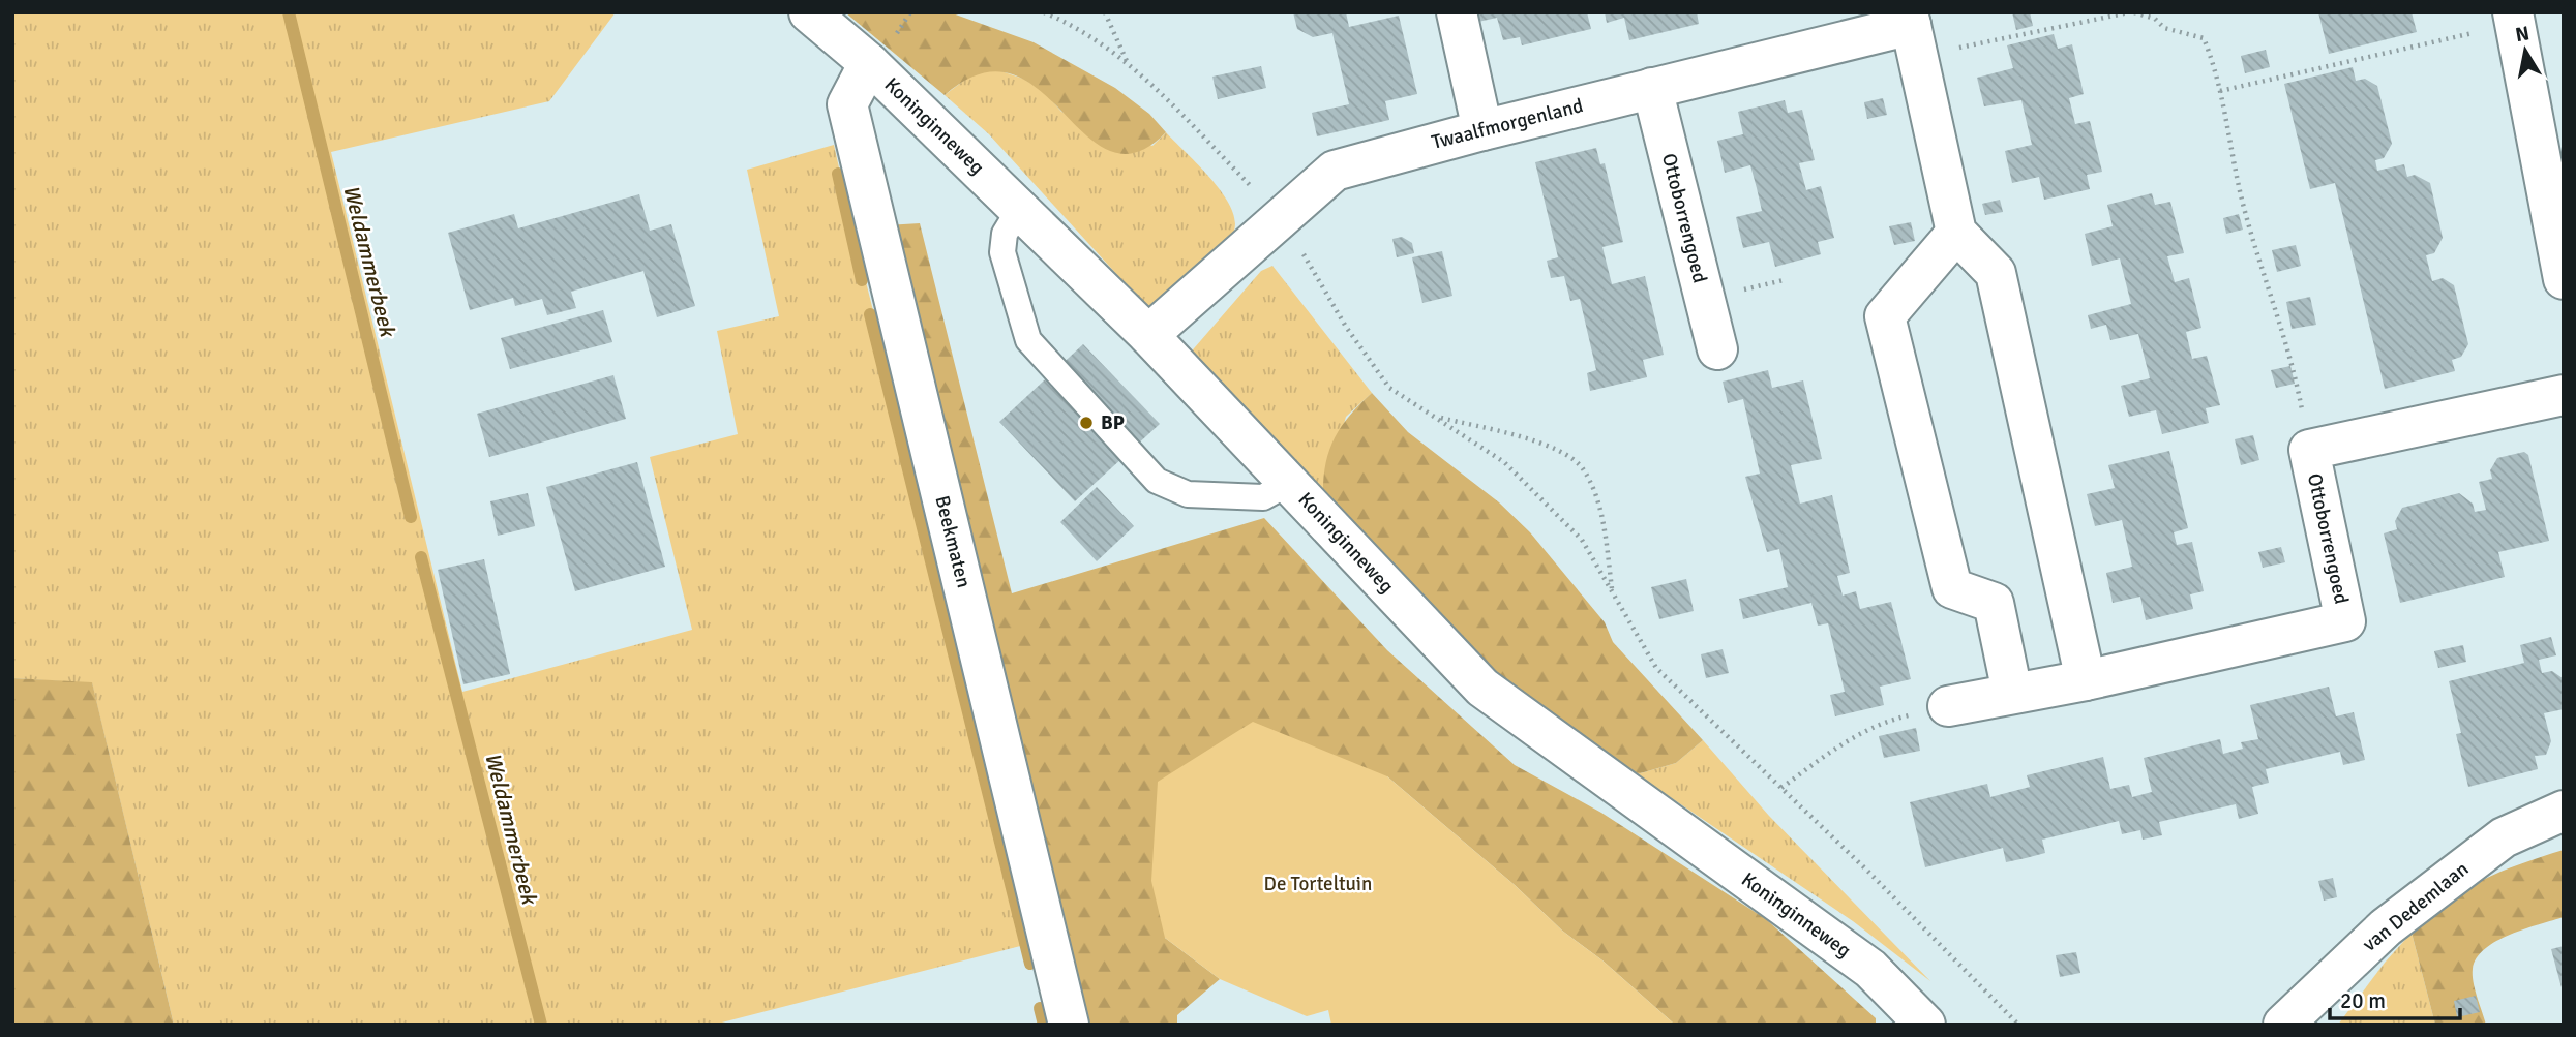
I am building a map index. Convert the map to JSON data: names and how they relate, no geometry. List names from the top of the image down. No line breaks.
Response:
{"streets":{"street":["Twaalfmorgenland","Koninginneweg","Ottoborrengoed","Beekmaten","van Dedemlaan"]},"crossings":[["Twaalfmorgenland","Koninginneweg"],["Twaalfmorgenland","Ottoborrengoed"],["Koninginneweg","Beekmaten"]],"water":["Weldammerbeek"],"parks":["De Torteltuin"],"places":["BP"],"scale_bar":"20 m","north":"top"}
